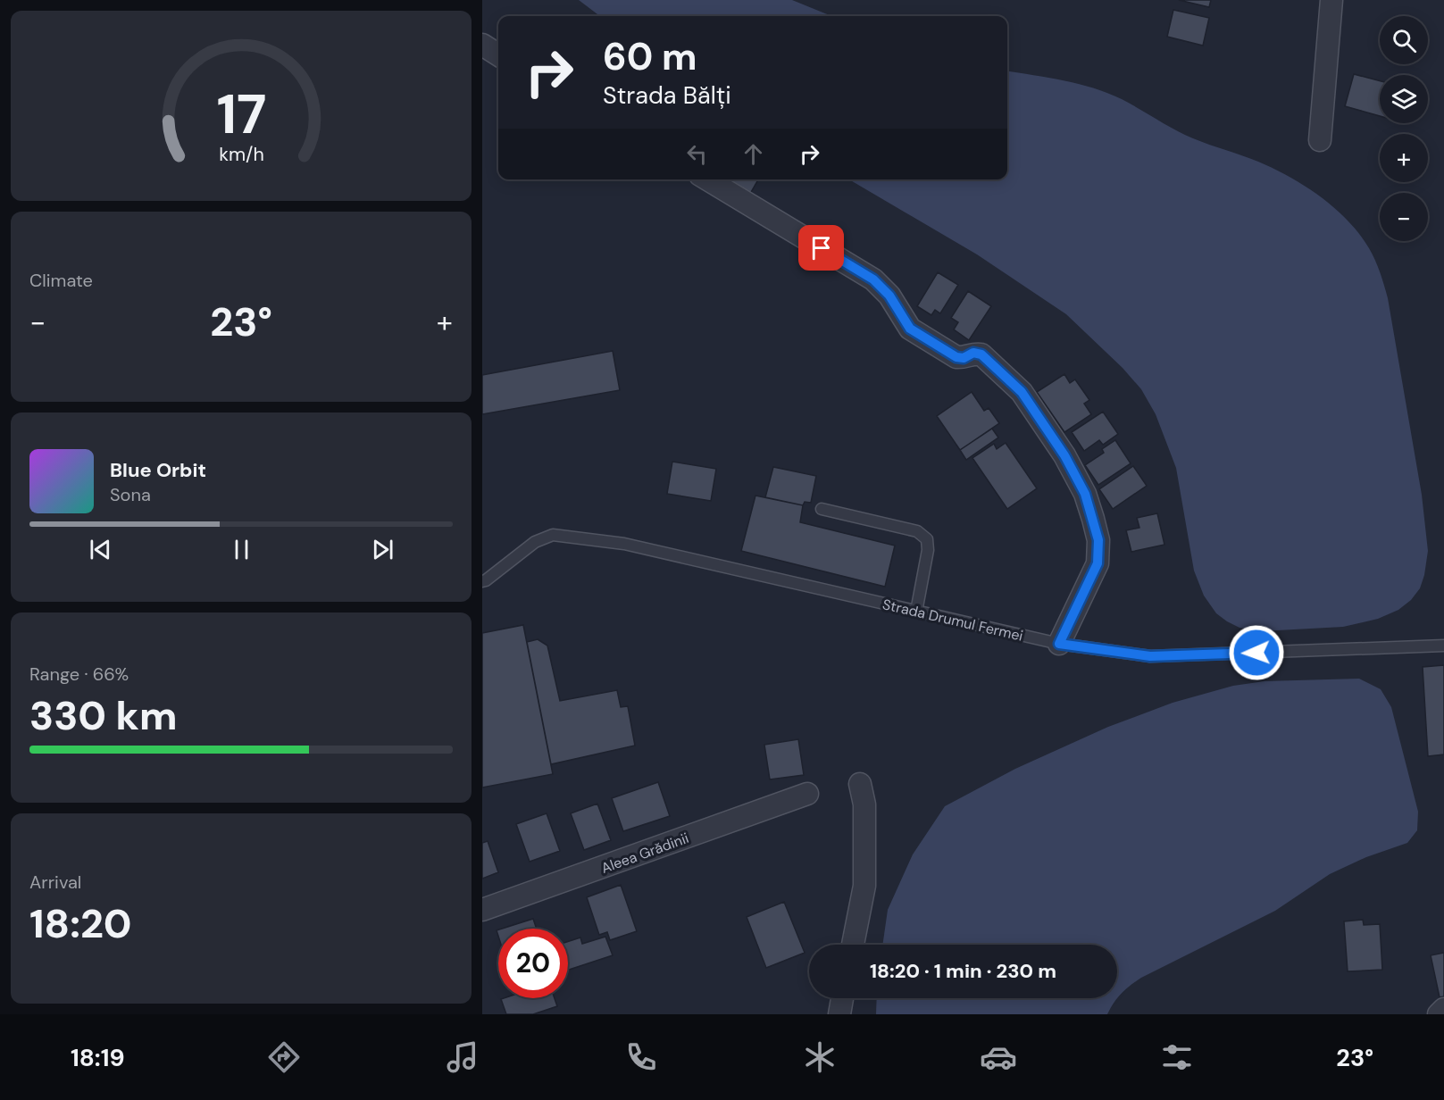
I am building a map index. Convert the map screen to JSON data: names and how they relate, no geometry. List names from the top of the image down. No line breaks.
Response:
{"streets":{"street":["Aleea Grădinii"],"lane":["Strada Drumul Fermei"]},"page":{"map_buttons":["+","−"],"turn":["60 m","Strada Bălți"],"tile":["Climate",["Range · 66%","330 km"],["Arrival","18:20"]],"heat":["−","23°","+"],"song":["Blue Orbit","Sona"],"limit":"20","trip":"18:20 · 1 min · 230 m","tabs":["18:19","23°"],"gauge":["17","km/h"]}}
